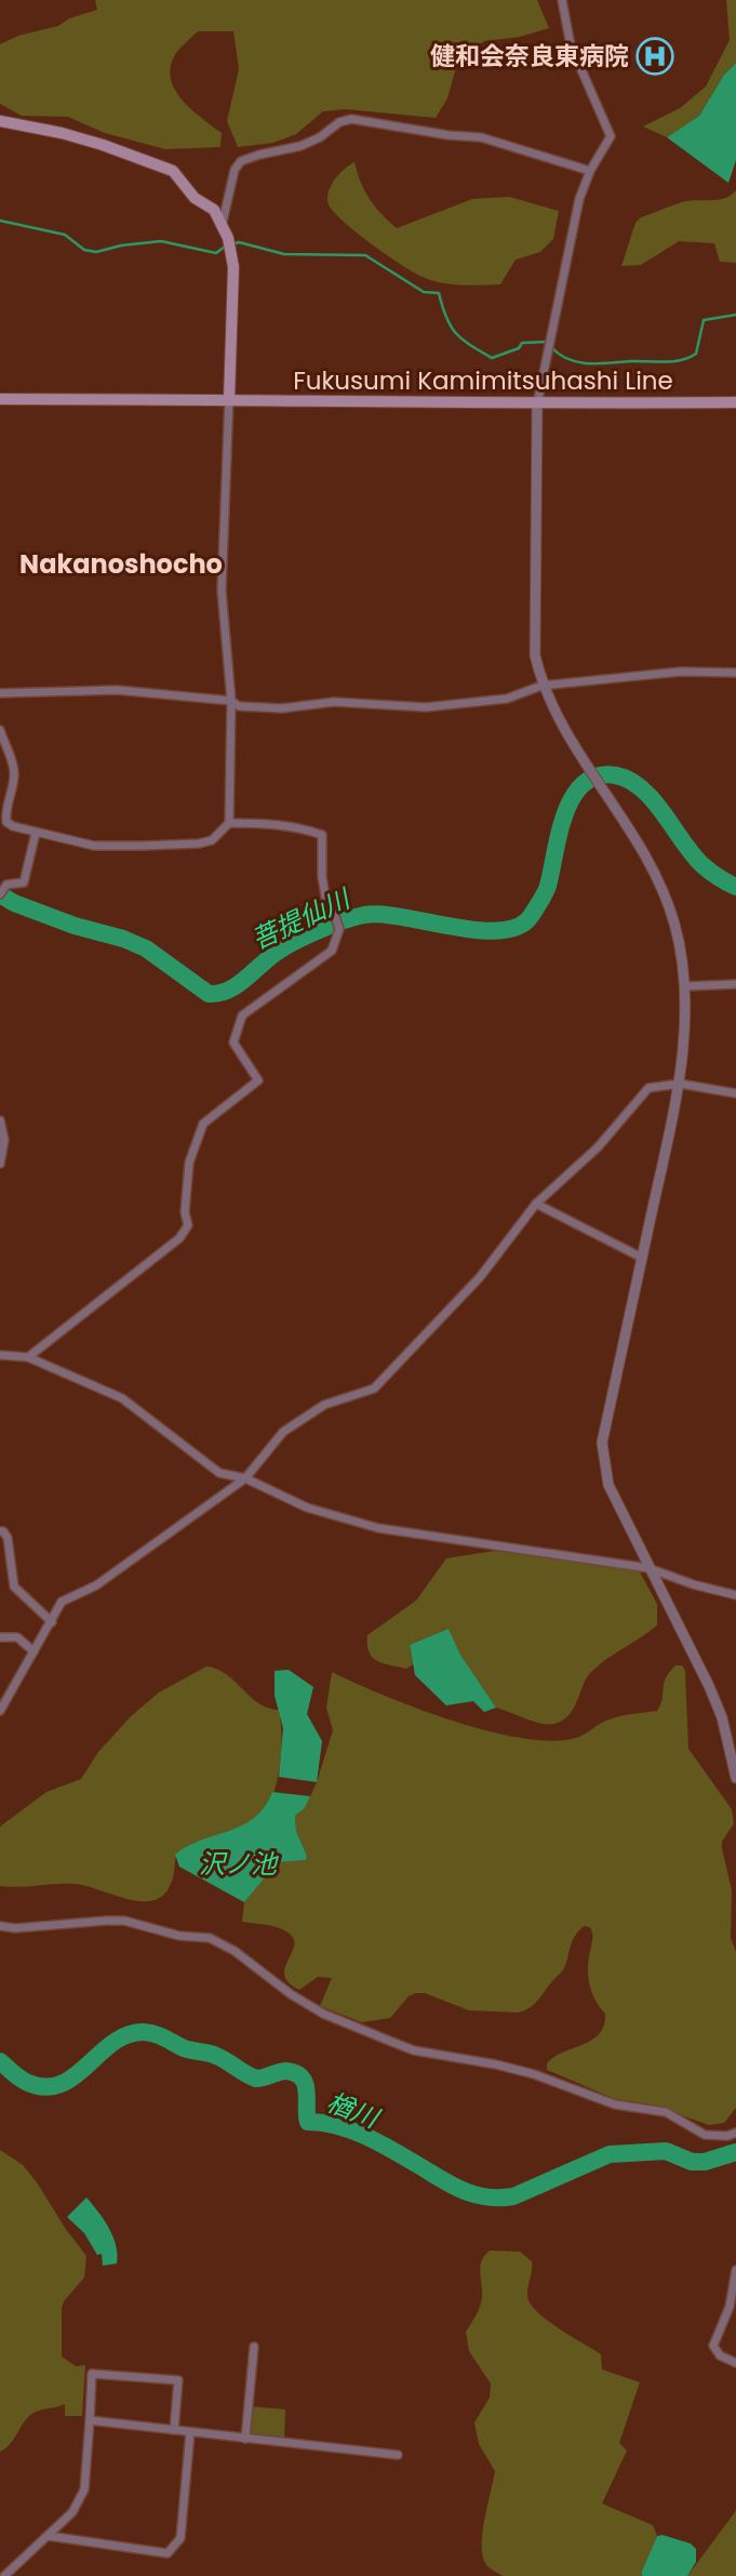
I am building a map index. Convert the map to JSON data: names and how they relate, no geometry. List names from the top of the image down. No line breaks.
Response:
{"streets":{"main road":["Fukusumi Kamimitsuhashi Line"]},"districts":["Nakanoshocho"],"water":["菩提仙川","沢ノ池","楢川"],"places":{"hospital":["健和会奈良東病院"]}}
